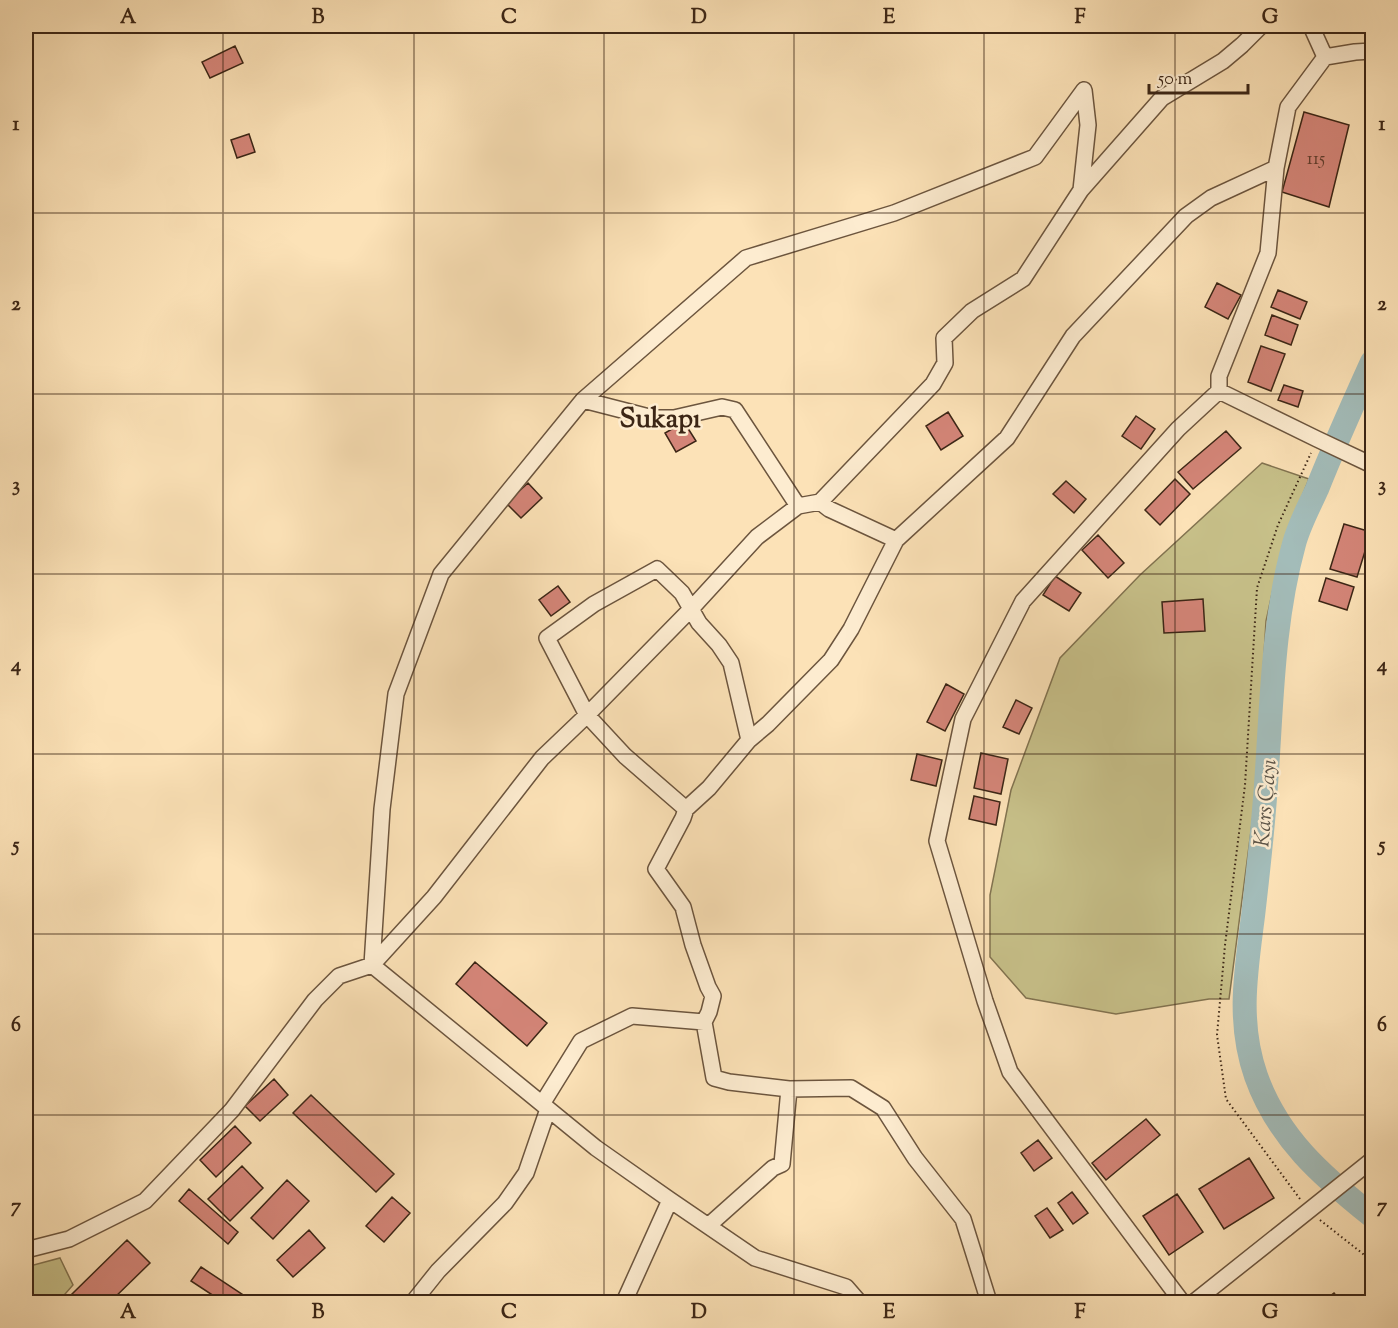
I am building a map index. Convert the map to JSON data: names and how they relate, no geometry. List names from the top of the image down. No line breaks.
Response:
{"districts":["Sukapı"],"water":["Kars Çayı"],"house_numbers":["115"],"scale_bar":"50 m","grid":{"columns":["A","B","C","D","E","F","G"],"rows":["1","2","3","4","5","6","7"]}}
